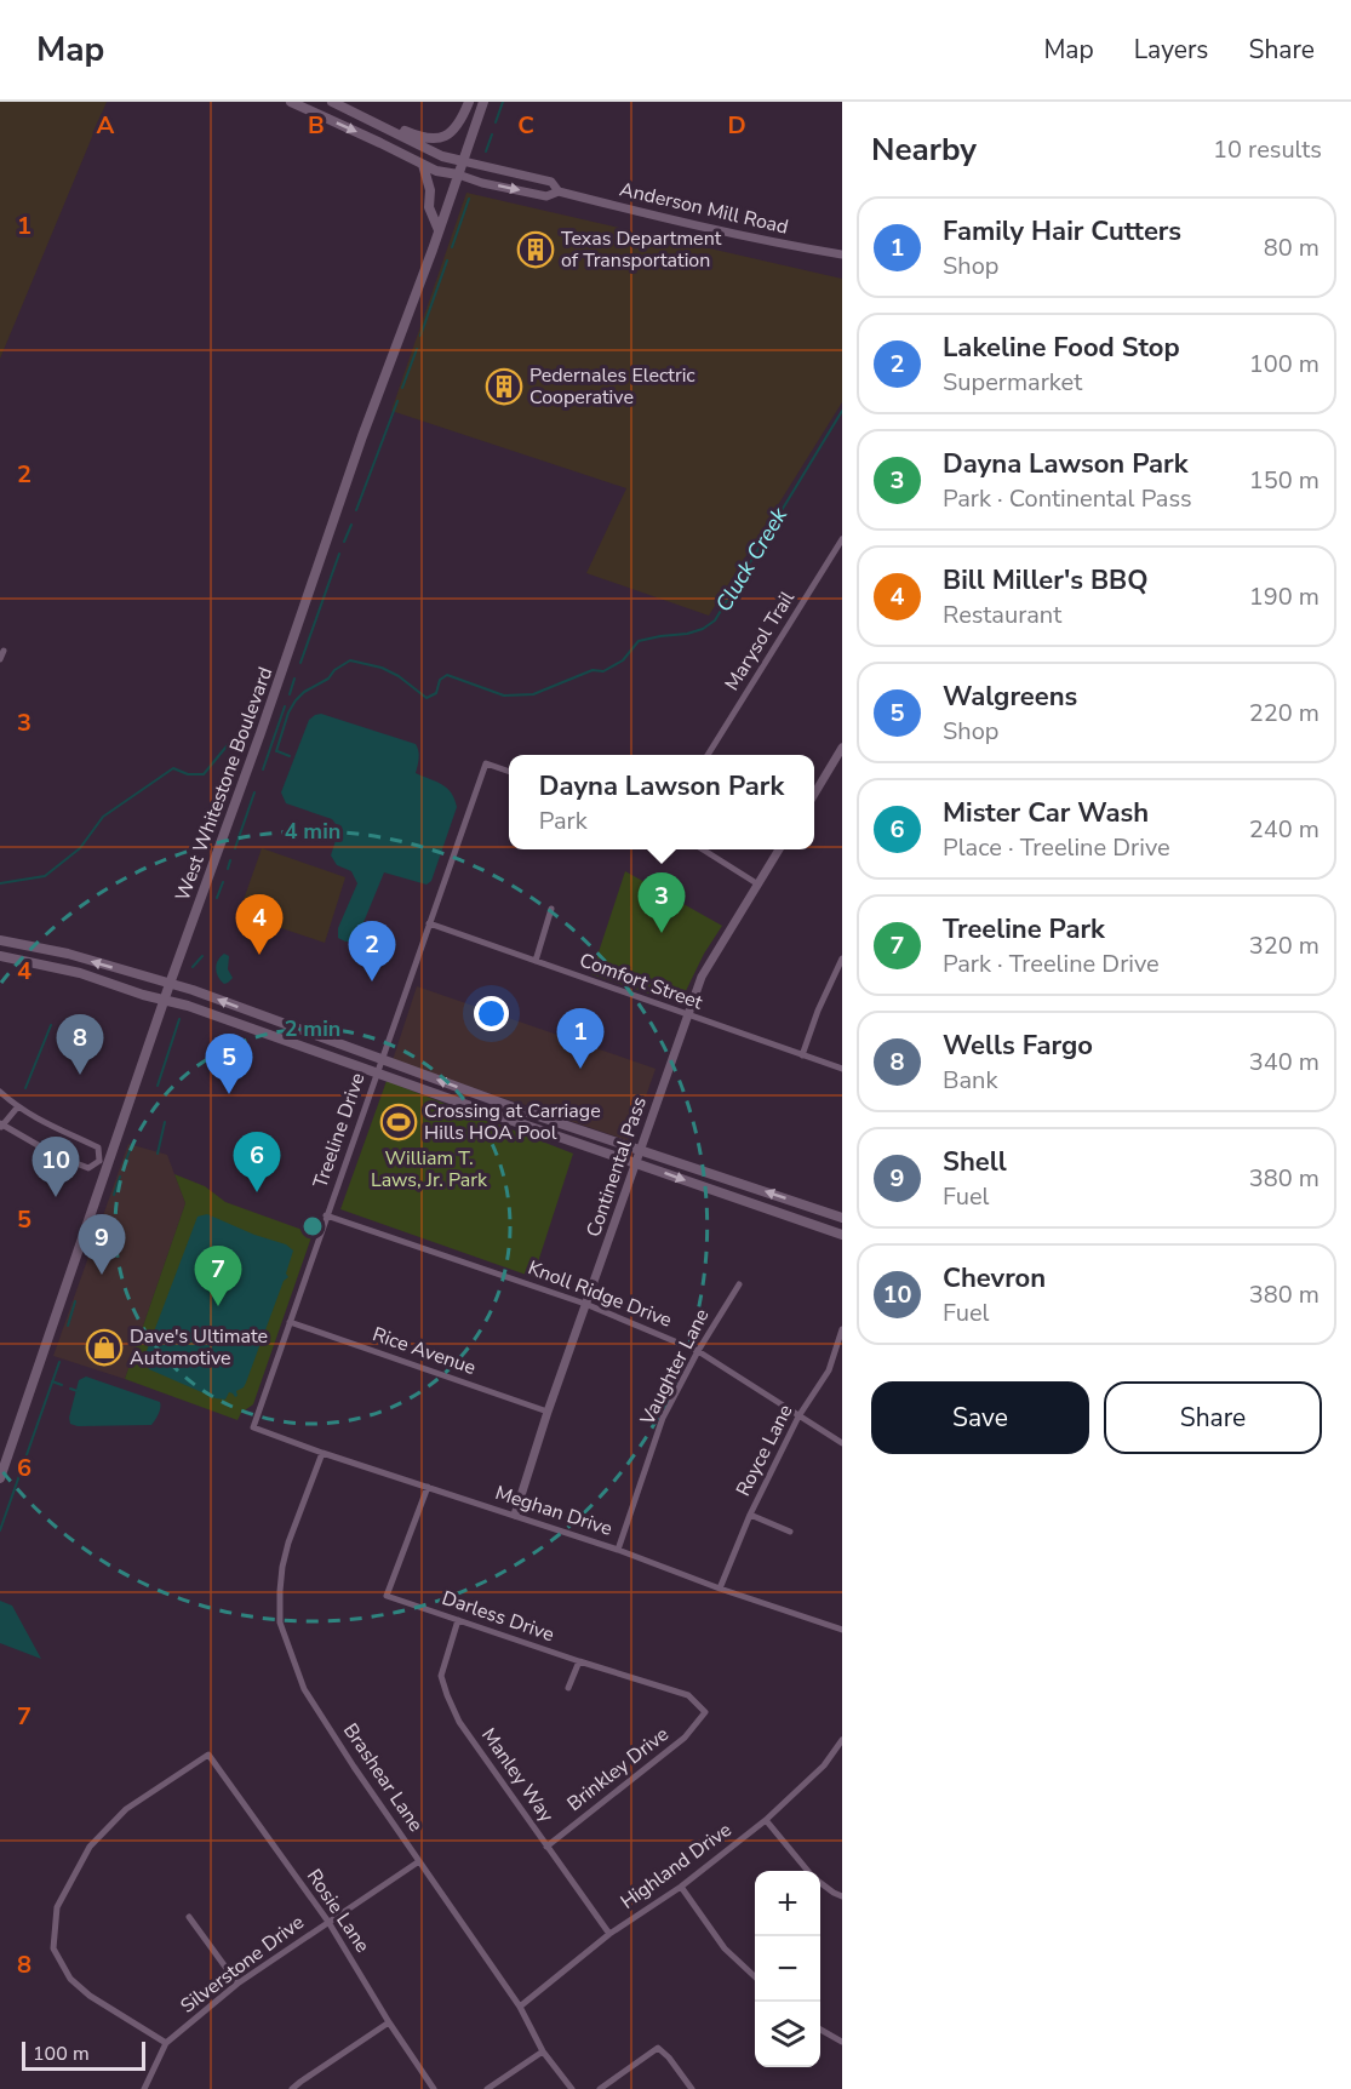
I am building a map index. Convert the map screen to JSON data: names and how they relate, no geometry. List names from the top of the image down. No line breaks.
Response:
{"streets":{"main road":["Anderson Mill Road","West Whitestone Boulevard"],"street":["Marysol Trail","Comfort Street","Treeline Drive","Continental Pass","Knoll Ridge Drive","Rice Avenue","Vaughter Lane","Royce Lane","Meghan Drive","Darless Drive","Brinkley Drive","Manley Way","Brashear Lane","Highland Drive","Rosie Lane","Silverstone Drive"]},"crossings":[["Anderson Mill Road","West Whitestone Boulevard"],["Comfort Street","Treeline Drive"],["Comfort Street","Continental Pass"],["Treeline Drive","Knoll Ridge Drive"],["Treeline Drive","Rice Avenue"],["Treeline Drive","Meghan Drive"],["Continental Pass","Knoll Ridge Drive"],["Continental Pass","Rice Avenue"],["Continental Pass","Meghan Drive"],["Knoll Ridge Drive","Vaughter Lane"],["Knoll Ridge Drive","Royce Lane"],["Vaughter Lane","Meghan Drive"],["Royce Lane","Meghan Drive"],["Meghan Drive","Darless Drive"],["Meghan Drive","Brashear Lane"],["Darless Drive","Brinkley Drive"],["Darless Drive","Manley Way"],["Brinkley Drive","Manley Way"],["Manley Way","Highland Drive"],["Brashear Lane","Highland Drive"],["Brashear Lane","Silverstone Drive"],["Rosie Lane","Silverstone Drive"]],"water":["Cluck Creek"],"parks":["William T. Laws, Jr. Park"],"places":{"building":["Texas Department of Transportation","Pedernales Electric Cooperative"],"sports":["Crossing at Carriage Hills HOA Pool"],"shop":["Dave's Ultimate Automotive"]},"scale_bar":"100 m","page":{"header":"Map","nav":["Map","Layers","Share"],"heading":["Nearby","10 results"],"list":[{"mark":"1","name":"Family Hair Cutters","note":"Shop","value":"80 m"},{"mark":"2","name":"Lakeline Food Stop","note":"Supermarket","value":"100 m"},{"mark":"3","name":"Dayna Lawson Park","note":"Park · Continental Pass","value":"150 m"},{"mark":"4","name":"Bill Miller's BBQ","note":"Restaurant","value":"190 m"},{"mark":"5","name":"Walgreens","note":"Shop","value":"220 m"},{"mark":"6","name":"Mister Car Wash","note":"Place · Treeline Drive","value":"240 m"},{"mark":"7","name":"Treeline Park","note":"Park · Treeline Drive","value":"320 m"},{"mark":"8","name":"Wells Fargo","note":"Bank","value":"340 m"},{"mark":"9","name":"Shell","note":"Fuel","value":"380 m"},{"mark":"10","name":"Chevron","note":"Fuel","value":"380 m"}],"popup":["Dayna Lawson Park","Park"],"pins":["3","4","2","1","8","5","6","10","9","7"],"buttons":["Save","Share"],"map_buttons":["+","−"],"scale":"100 m"},"grid":{"columns":["A","B","C","D"],"rows":["1","2","3","4","5","6","7","8"]},"rings":["4 min","2 min"]}
